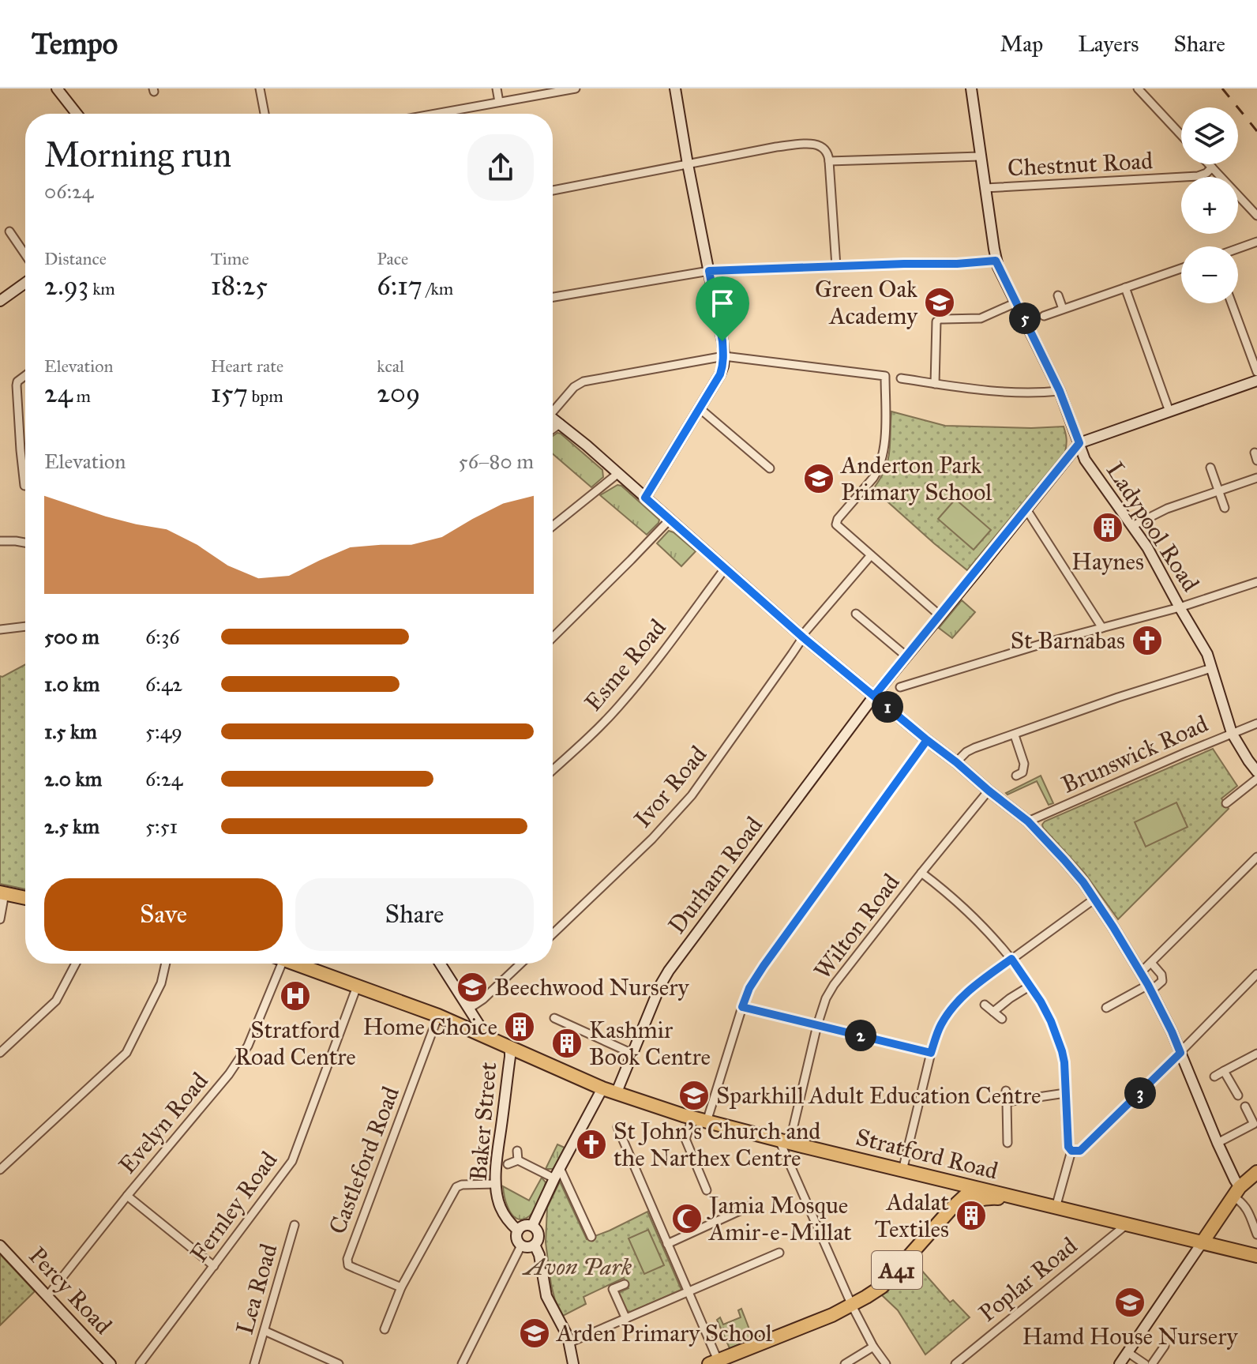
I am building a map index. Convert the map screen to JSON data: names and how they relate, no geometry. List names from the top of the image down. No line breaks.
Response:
{"streets":{"highway":["Stratford Road","A41"],"street":["Chestnut Road","Ladypool Road","Esme Road","Brunswick Road","Ivor Road","Durham Road","Wilton Road","Baker Street","Evelyn Road","Castleford Road","Fernley Road","Poplar Road","Lea Road","Percy Road"]},"crossings":[["Chestnut Road","Ladypool Road"],["Ladypool Road","Brunswick Road"],["Ladypool Road","Durham Road"],["Durham Road","Stratford Road"],["Wilton Road","Stratford Road"],["Baker Street","Stratford Road"],["Evelyn Road","Percy Road"],["Stratford Road","Castleford Road"],["Stratford Road","Fernley Road"],["Stratford Road","A41"],["Stratford Road","Poplar Road"]],"parks":["Avon Park"],"places":{"school or university":["Green Oak Academy","Anderton Park Primary School","Beechwood Nursery","Sparkhill Adult Education Centre","Hamd House Nursery","Arden Primary School"],"building":["Haynes","Home Choice","Kashmir Book Centre","Adalat Textiles"],"church":["St Barnabas","St John's Church and the Narthex Centre"],"hospital":["Stratford Road Centre"],"mosque":["Jamia Mosque Amir-e-Millat"]},"page":{"header":"Tempo","nav":["Map","Layers","Share"],"map_buttons":["+","−"],"heading":["Morning run","06:24"],"stats":[["Distance","2.93 km"],["Time","18:25"],["Pace","6:17 /km"],["Elevation","24 m"],["Heart rate","157 bpm"],["kcal","209"]],"pins":["5","1","2","3"],"chart":["Elevation","56–80 m"],"list":[{"name":"500 m","note":"6:36"},{"name":"1.0 km","note":"6:42"},{"name":"1.5 km","note":"5:49"},{"name":"2.0 km","note":"6:24"},{"name":"2.5 km","note":"5:51"}],"buttons":["Save","Share"]}}
